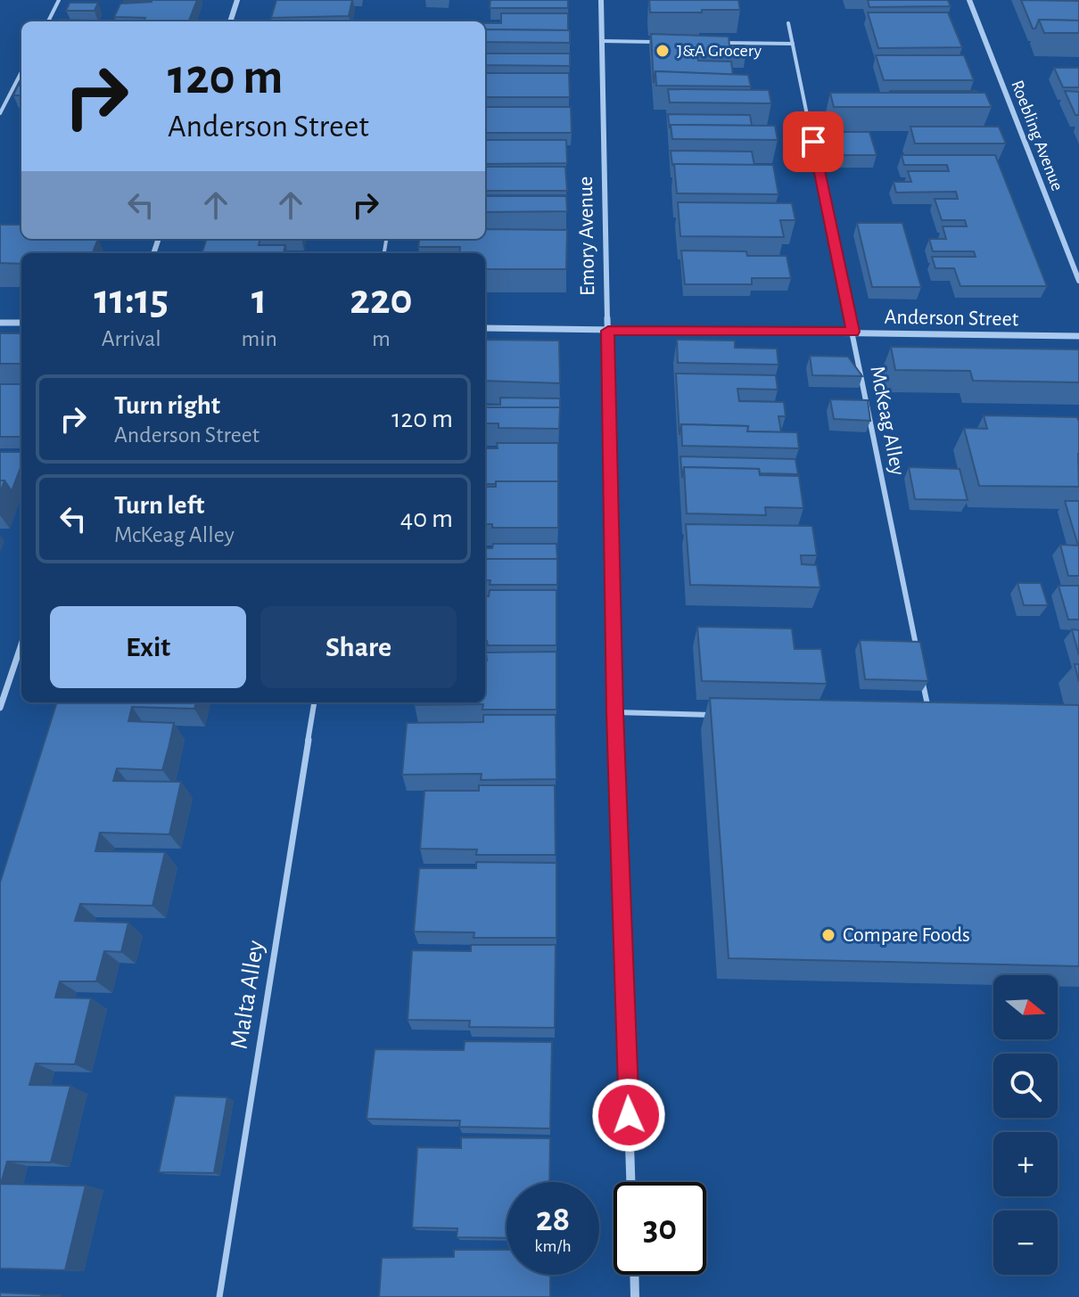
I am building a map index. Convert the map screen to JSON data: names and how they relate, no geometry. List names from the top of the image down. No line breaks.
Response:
{"streets":{"street":["Roebling Avenue","Emory Avenue","Anderson Street"],"lane":["McKeag Alley","Malta Alley"]},"crossings":[["Emory Avenue","Anderson Street"],["Anderson Street","McKeag Alley"]],"places":["J&A Grocery","Compare Foods"],"north":"right","page":{"turn":["120 m","Anderson Street"],"eta":["11:15","Arrival","1","min","220","m"],"list":[{"name":"Turn right","note":"Anderson Street","value":"120 m"},{"name":"Turn left","note":"McKeag Alley","value":"40 m"}],"buttons":["Exit","Share"],"map_buttons":["+","−"],"speed":"28 km/h","limit":"30"}}
